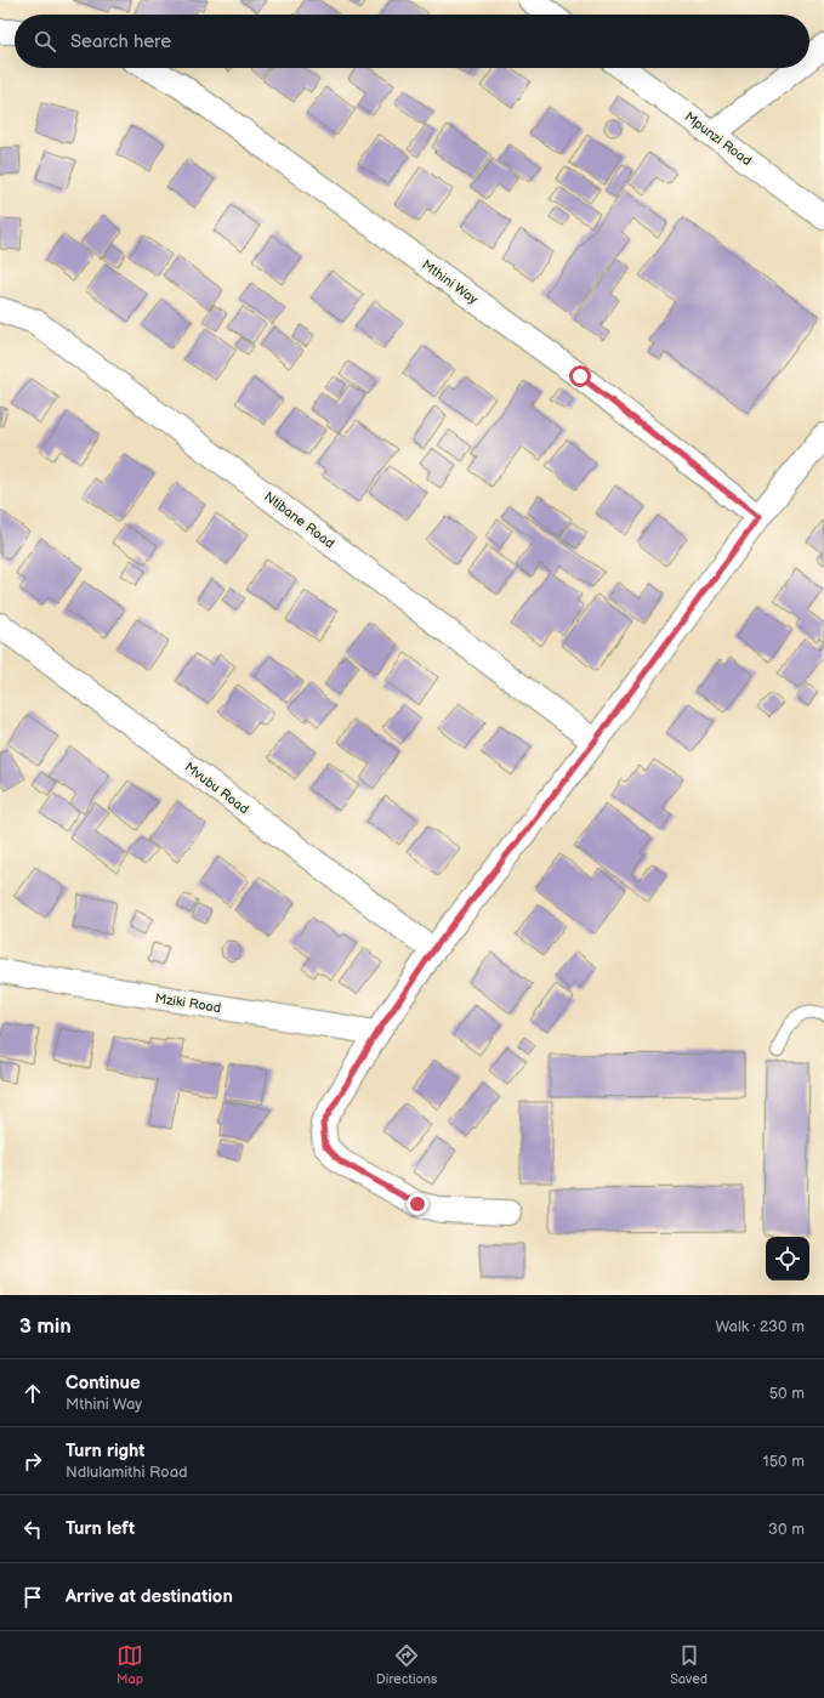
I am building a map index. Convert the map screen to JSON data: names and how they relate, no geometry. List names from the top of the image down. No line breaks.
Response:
{"streets":{"street":["Mpunzi Road","Mthini Way","Ntibane Road","Mvubu Road","Mziki Road"]},"page":{"search":"Search here","heading":["3 min","Walk · 230 m"],"list":[["Continue","Mthini Way","50 m"],["Turn right","Ndlulamithi Road","150 m"],["Turn left","30 m"],"Arrive at destination"],"nav":["Map","Directions","Saved"]}}
